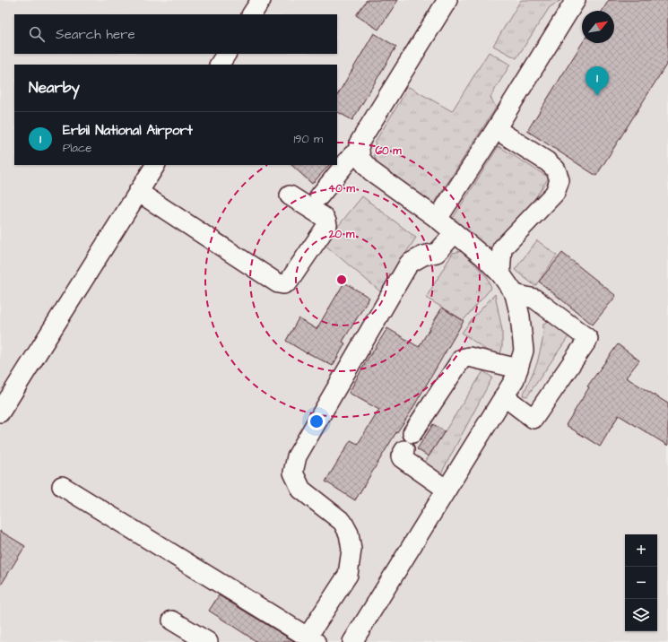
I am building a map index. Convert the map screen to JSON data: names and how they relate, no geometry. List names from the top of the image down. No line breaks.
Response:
{"north":"top right","page":{"search":"Search here","heading":"Nearby","pins":"1","list":[{"mark":"1","name":"Erbil National Airport","note":"Place","value":"190 m"}],"map_buttons":["+","−"]},"rings":["60 m","40 m","20 m"]}
